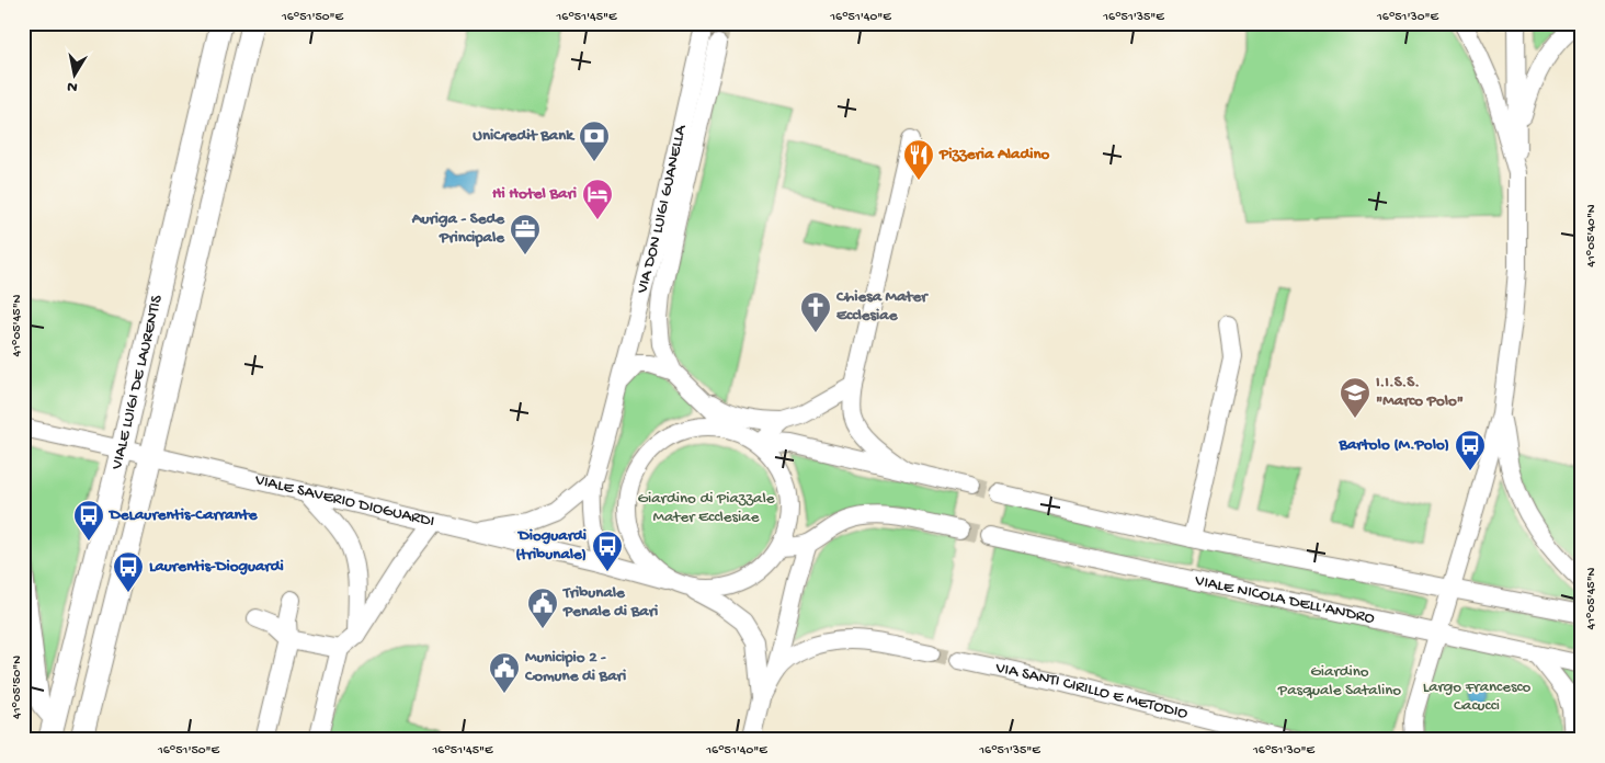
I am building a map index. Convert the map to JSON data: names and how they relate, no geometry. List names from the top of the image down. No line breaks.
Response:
{"streets":{"street":["VIA DON LUIGI GUANELLA","VIALE LUIGI DE LAURENTIS","VIALE SAVERIO DIOGUARDI","VIALE NICOLA DELL'ANDRO","VIA SANTI CIRILLO E METODIO"]},"crossings":[["VIA DON LUIGI GUANELLA","VIALE SAVERIO DIOGUARDI"],["VIALE LUIGI DE LAURENTIS","VIALE SAVERIO DIOGUARDI"]],"parks":["Giardino di Piazzale Mater Ecclesiae","Giardino Pasquale Satalino","Largo Francesco Cacucci"],"places":{"bank":["UniCredit Bank"],"restaurant":["Pizzeria Aladino"],"hotel":["Hi Hotel Bari"],"office":["Auriga - Sede Principale"],"church":["Chiesa Mater Ecclesiae"],"school or university":["I.I.S.S. \"Marco Polo\""],"bus stop":["Bartolo (M.Polo)","DeLaurentis-Carrante","Dioguardi (tribunale)","Laurentis-Dioguardi"],"public building":["Tribunale Penale di Bari","Municipio 2 - Comune di Bari"]},"north":"bottom","coordinates":["16°51'50\"E","16°51'45\"E","16°51'40\"E","16°51'35\"E","16°51'30\"E","41°05'40\"N","41°05'45\"N","41°05'50\"N"]}
